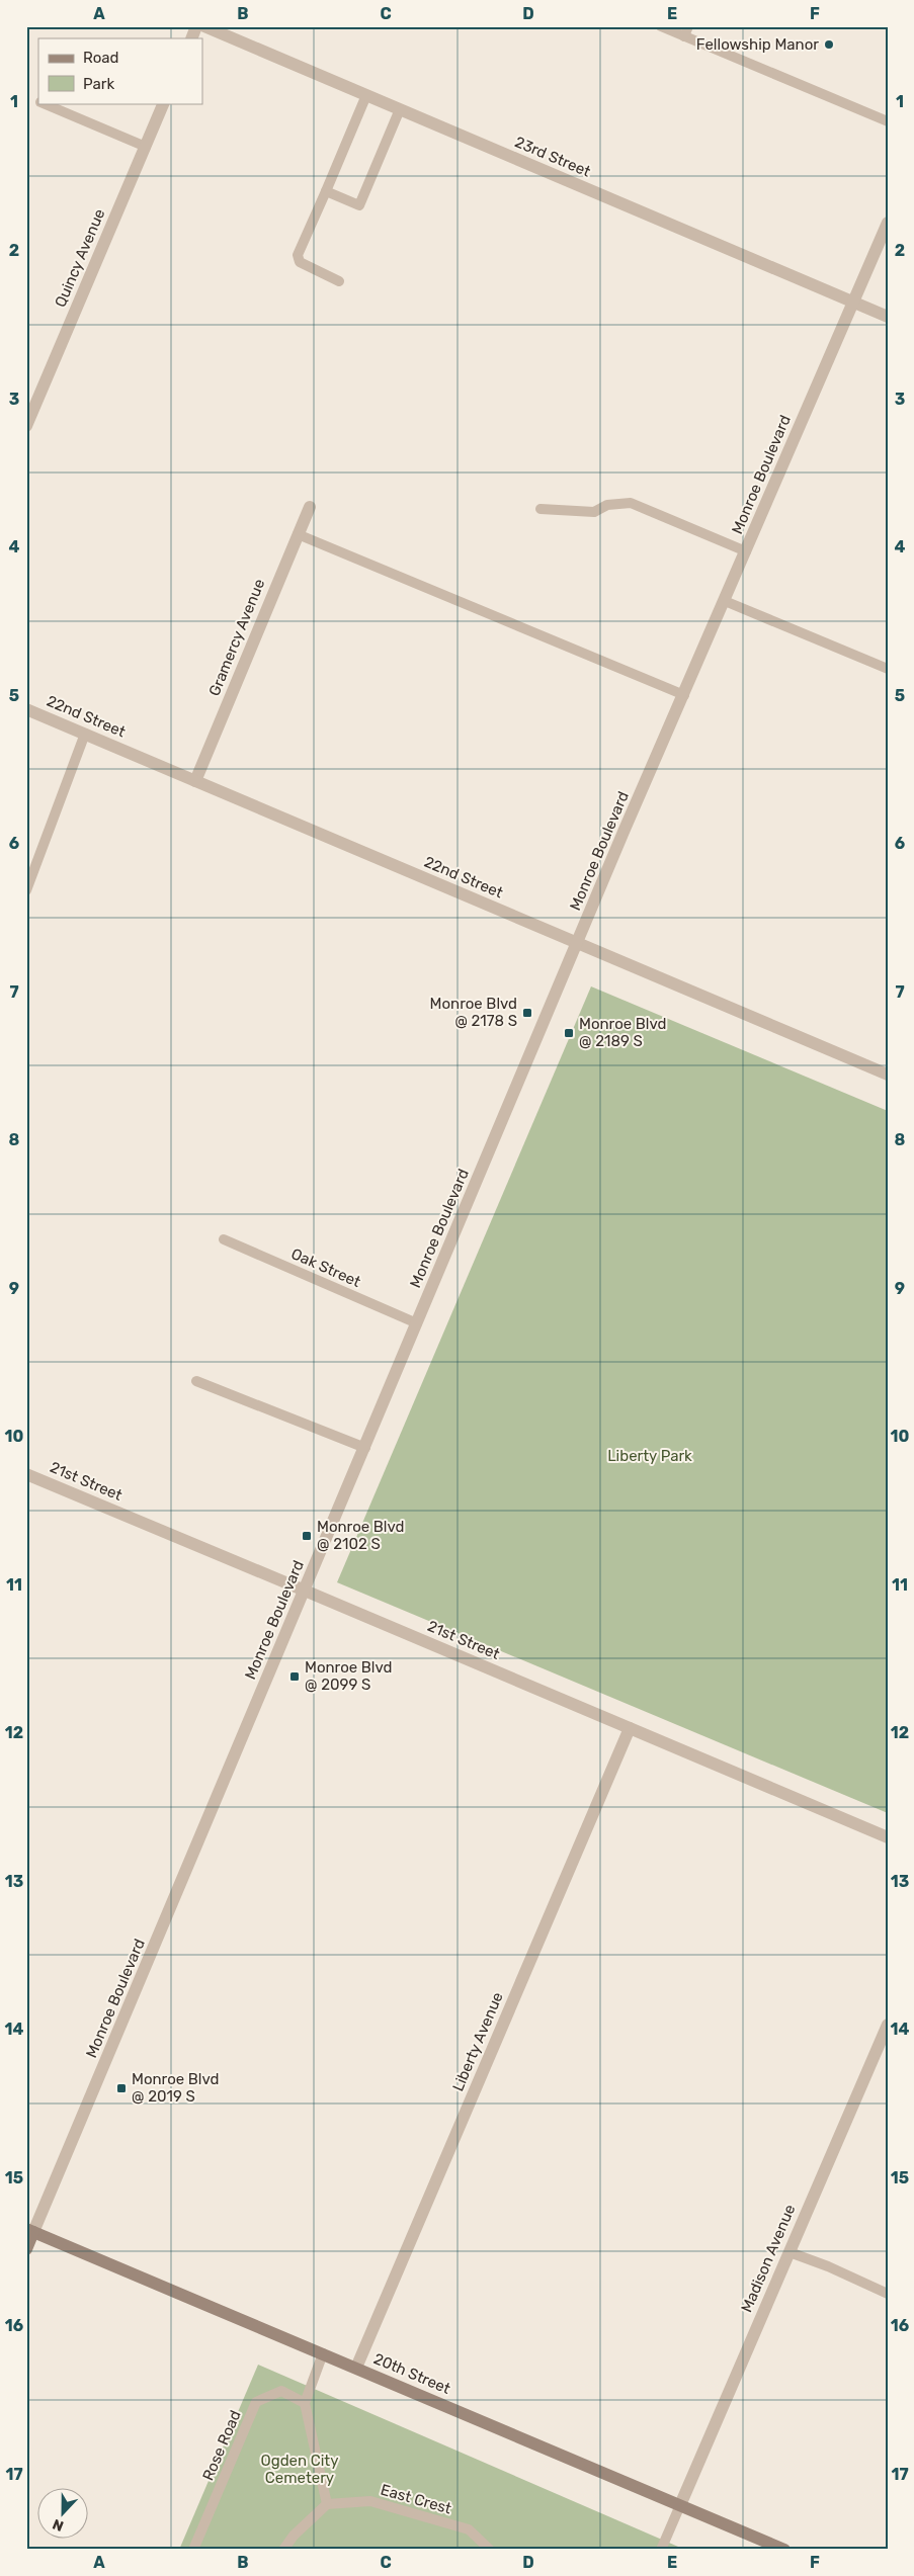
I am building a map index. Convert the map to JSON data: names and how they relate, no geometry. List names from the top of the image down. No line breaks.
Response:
{"streets":{"main road":["Monroe Boulevard","20th Street"],"street":["23rd Street","Quincy Avenue","Gramercy Avenue","22nd Street","21st Street","Liberty Avenue","Madison Avenue"],"lane":["Oak Street","Rose Road","East Crest"]},"crossings":[["23rd Street","Monroe Boulevard"],["Monroe Boulevard","22nd Street"],["Monroe Boulevard","Oak Street"],["Monroe Boulevard","21st Street"],["Monroe Boulevard","20th Street"],["Gramercy Avenue","22nd Street"],["21st Street","Liberty Avenue"],["Liberty Avenue","20th Street"],["Madison Avenue","20th Street"]],"parks":["Liberty Park","Ogden City Cemetery"],"places":{"other":["Fellowship Manor"],"transit":["Monroe Blvd @ 2178 S","Monroe Blvd @ 2189 S","Monroe Blvd @ 2102 S","Monroe Blvd @ 2099 S","Monroe Blvd @ 2019 S"]},"legend":["Road","Park"],"north":"bottom","grid":{"columns":["A","B","C","D","E","F"],"rows":["1","2","3","4","5","6","7","8","9","10","11","12","13","14","15","16","17"]}}
